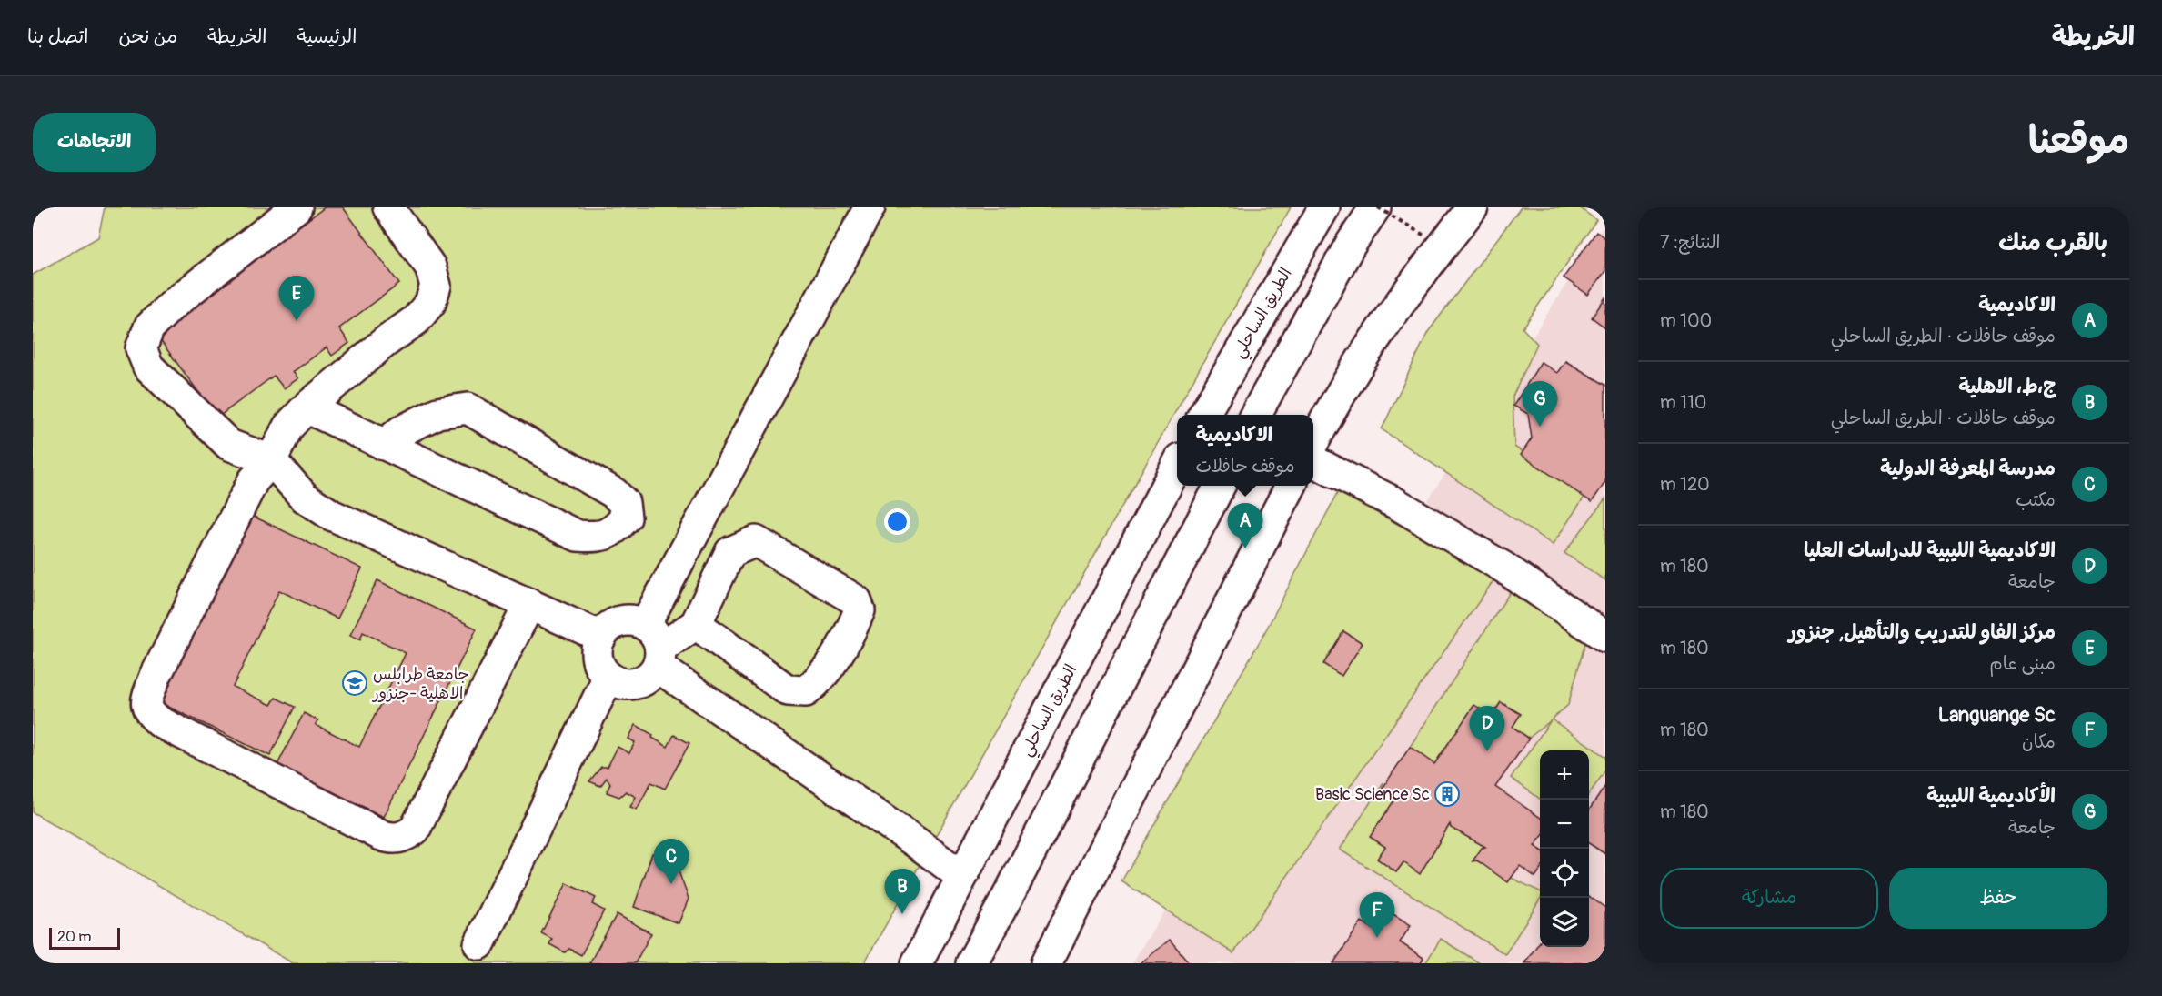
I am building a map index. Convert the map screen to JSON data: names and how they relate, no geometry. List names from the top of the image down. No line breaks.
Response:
{"streets":{"main road":["الطريق الساحلي"]},"places":{"school or university":["جامعة طرابلس الاهلية -جنزور"],"building":["Basic Science Sc"]},"scale_bar":"20 m","page":{"header":"الخريطة","nav":["الرئيسية","الخريطة","من نحن","اتصل بنا"],"title":"موقعنا","buttons":["الاتجاهات",["حفظ","مشاركة"]],"heading":["بالقرب منك","النتائج: 7"],"pins":["E","G","A","D","C","B","F"],"list":[{"mark":"A","name":"الاكاديمية","note":"موقف حافلات · الطريق الساحلي","value":"100 m"},{"mark":"B","name":"ج،ط، الاهلية","note":"موقف حافلات · الطريق الساحلي","value":"110 m"},{"mark":"C","name":"مدرسة المعرفة الدولية","note":"مكتب","value":"120 m"},{"mark":"D","name":"الاكاديمية الليبية للدراسات العليا","note":"جامعة","value":"180 m"},{"mark":"E","name":"مركز الفاو للتدريب والتأهيل, جنزور","note":"مبنى عام","value":"180 m"},{"mark":"F","name":"Languange Sc","note":"مكان","value":"180 m"},{"mark":"G","name":"الأكاديمية الليبية","note":"جامعة","value":"180 m"}],"popup":["الاكاديمية","موقف حافلات"],"map_buttons":["+","−"],"scale":"20 m"}}
